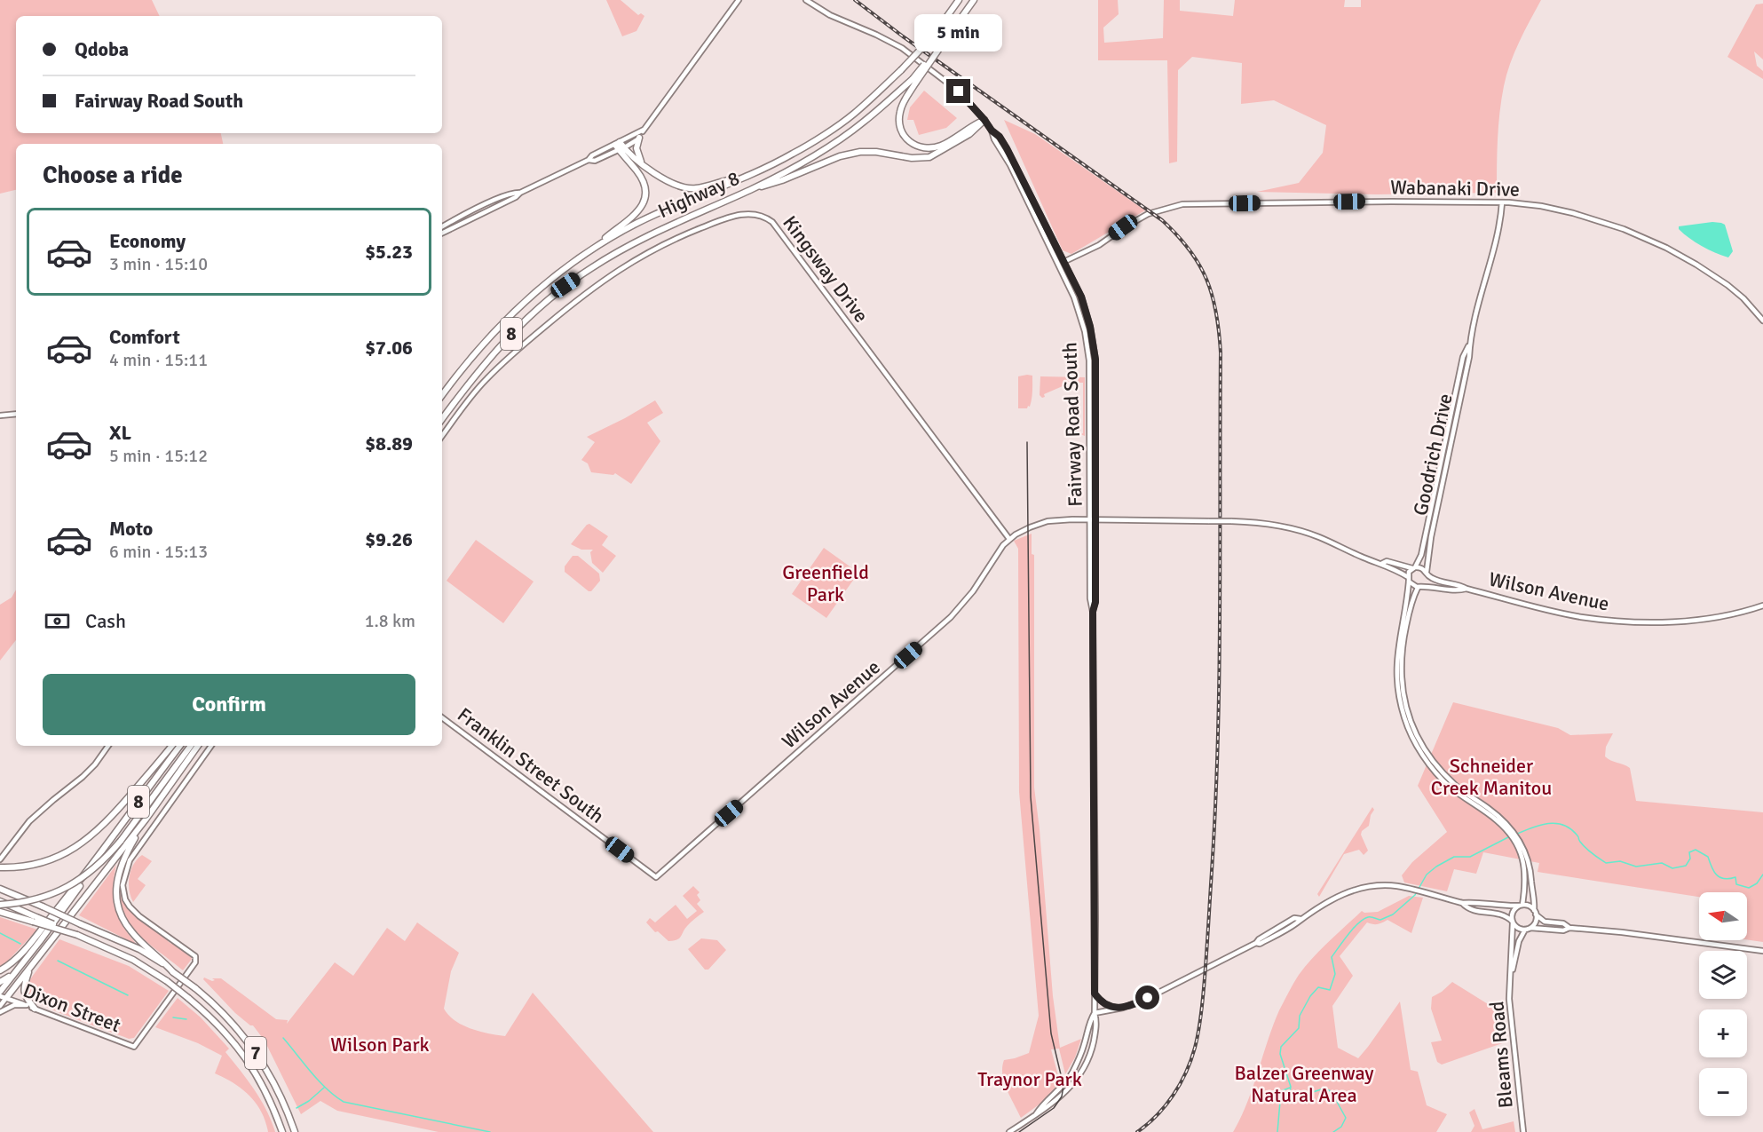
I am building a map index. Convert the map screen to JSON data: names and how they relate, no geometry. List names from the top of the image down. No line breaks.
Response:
{"streets":{"highway":["Highway 8","8","7"],"main road":["Wabanaki Drive","Kingsway Drive","Fairway Road South","Goodrich Drive","Wilson Avenue","Franklin Street South","Dixon Street","Bleams Road"]},"crossings":[["Wabanaki Drive","Fairway Road South"],["Wabanaki Drive","Goodrich Drive"],["Kingsway Drive","Wilson Avenue"],["Fairway Road South","Wilson Avenue"],["Goodrich Drive","Wilson Avenue"],["Wilson Avenue","Franklin Street South"]],"parks":["Greenfield Park","Schneider Creek Manitou","Wilson Park","Balzer Greenway Natural Area","Traynor Park"],"north":"left","page":{"bubble":"5 min","banner":["Qdoba","Fairway Road South"],"heading":"Choose a ride","list":[{"name":"Economy","note":"3 min · 15:10","value":"$5.23"},{"name":"Comfort","note":"4 min · 15:11","value":"$7.06"},{"name":"XL","note":"5 min · 15:12","value":"$8.89"},{"name":"Moto","note":"6 min · 15:13","value":"$9.26"}],"pay":["Cash","1.8 km"],"buttons":"Confirm","map_buttons":["+","−"]}}
